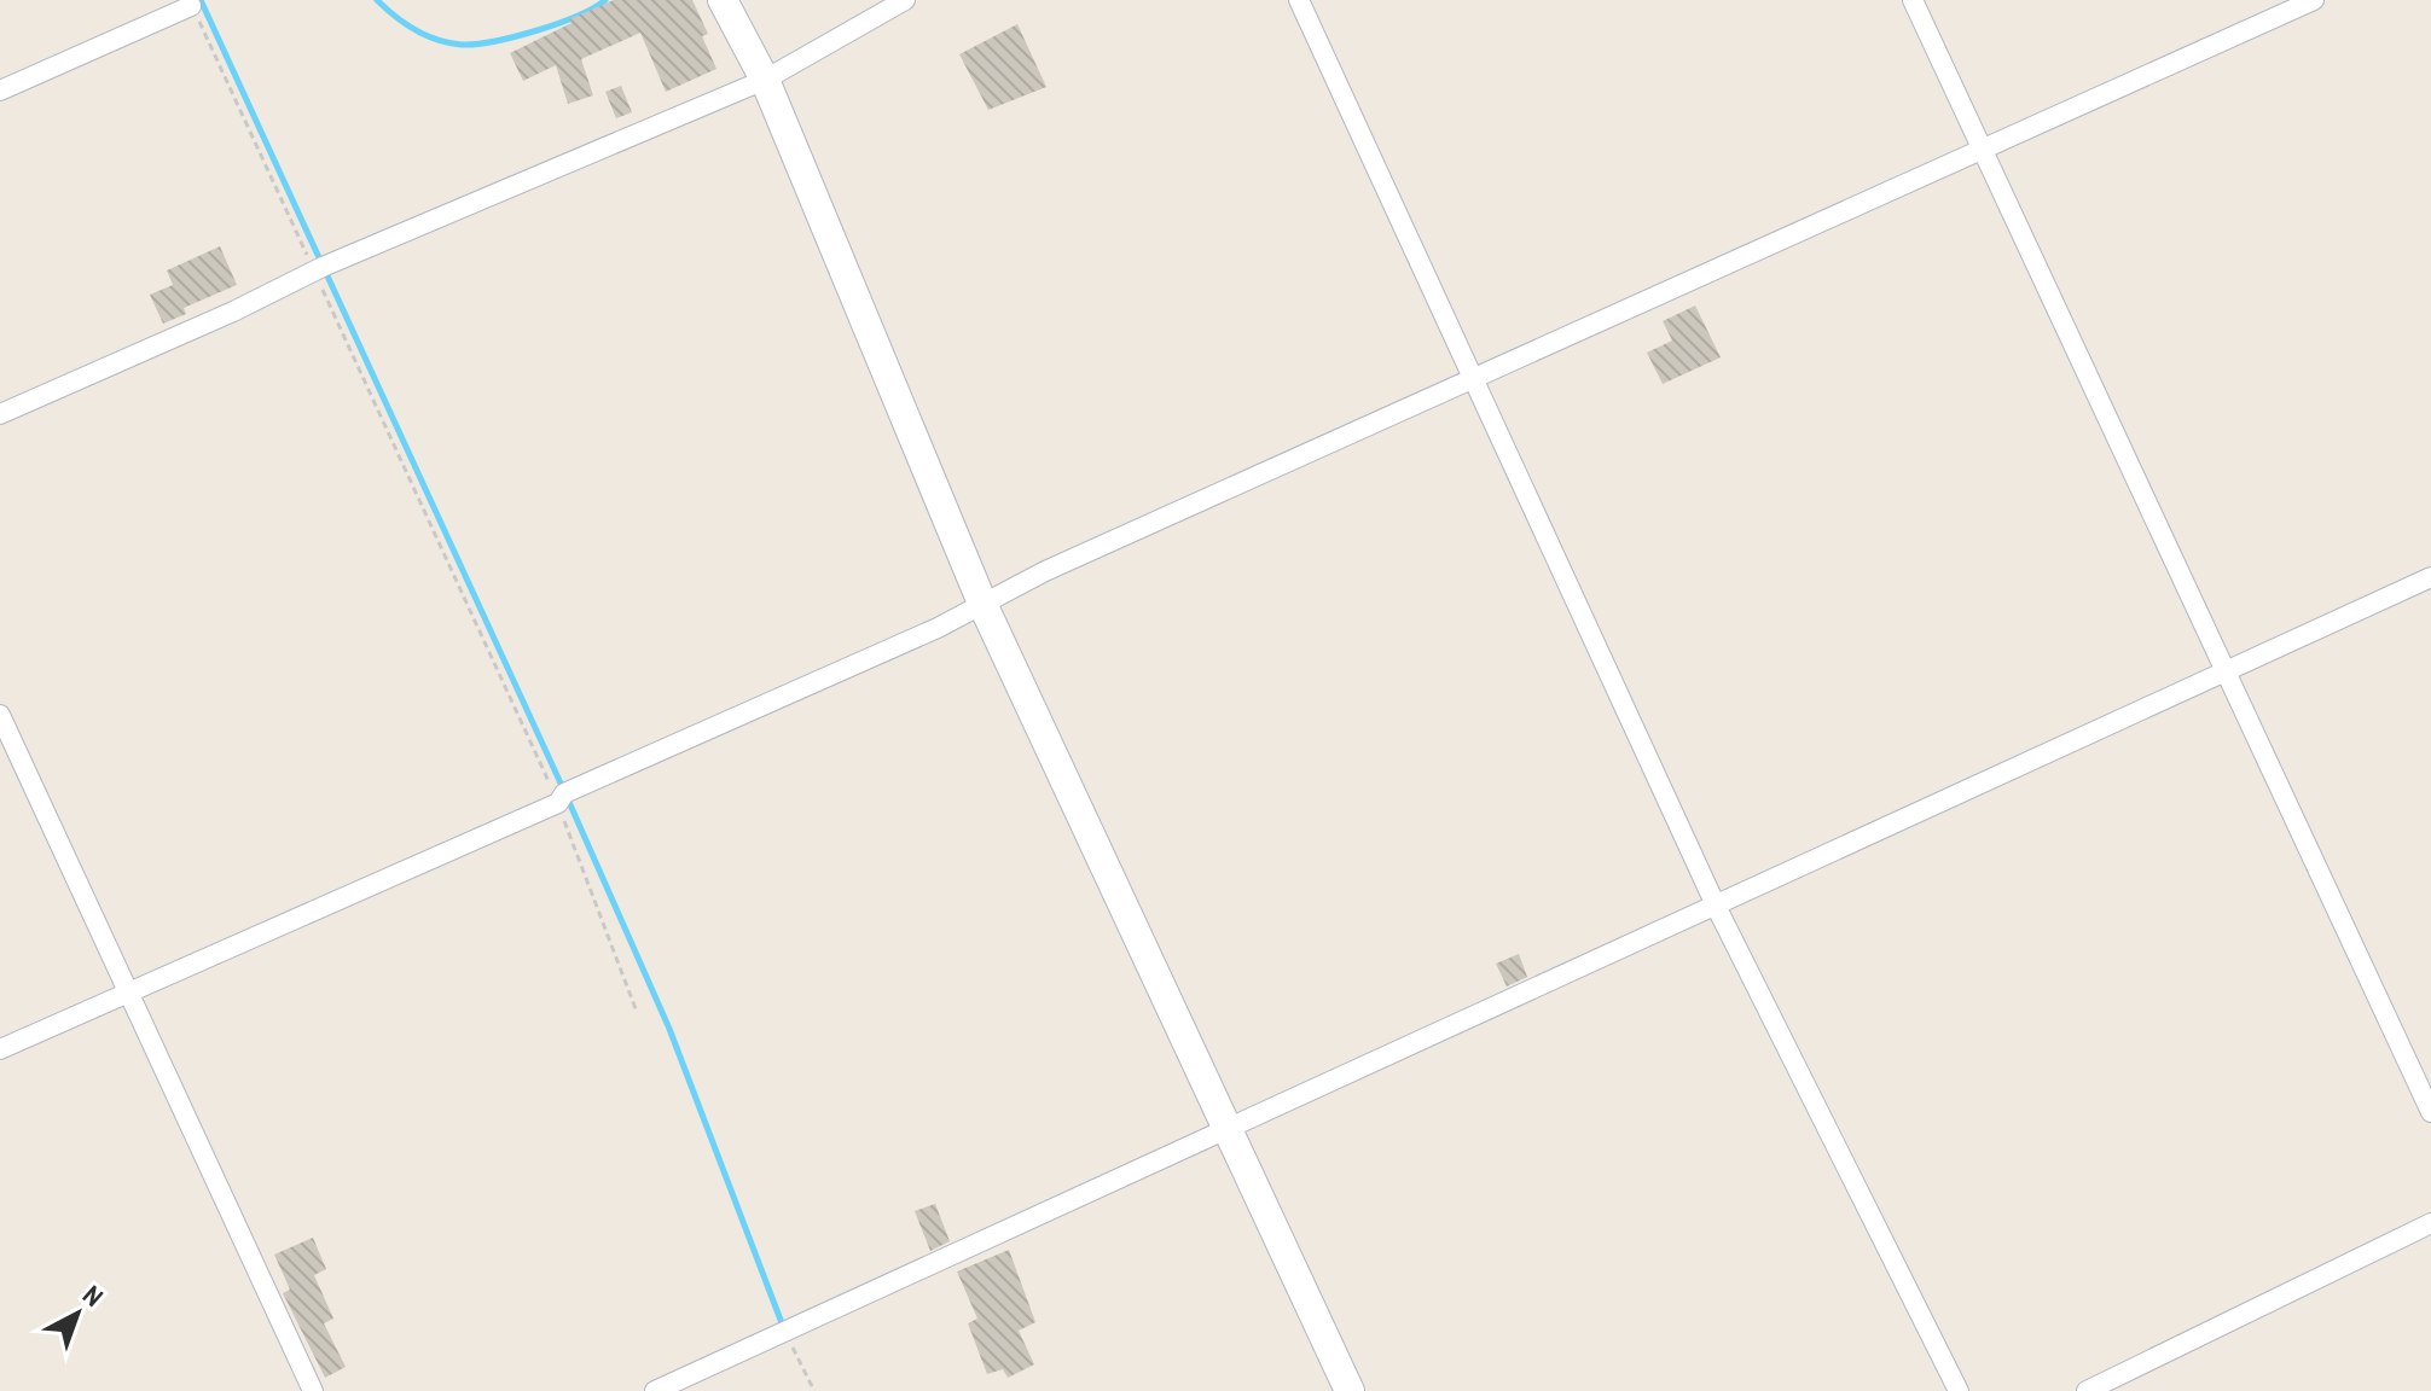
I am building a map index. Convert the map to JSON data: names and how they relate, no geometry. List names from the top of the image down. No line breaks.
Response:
{"north":"top right"}
